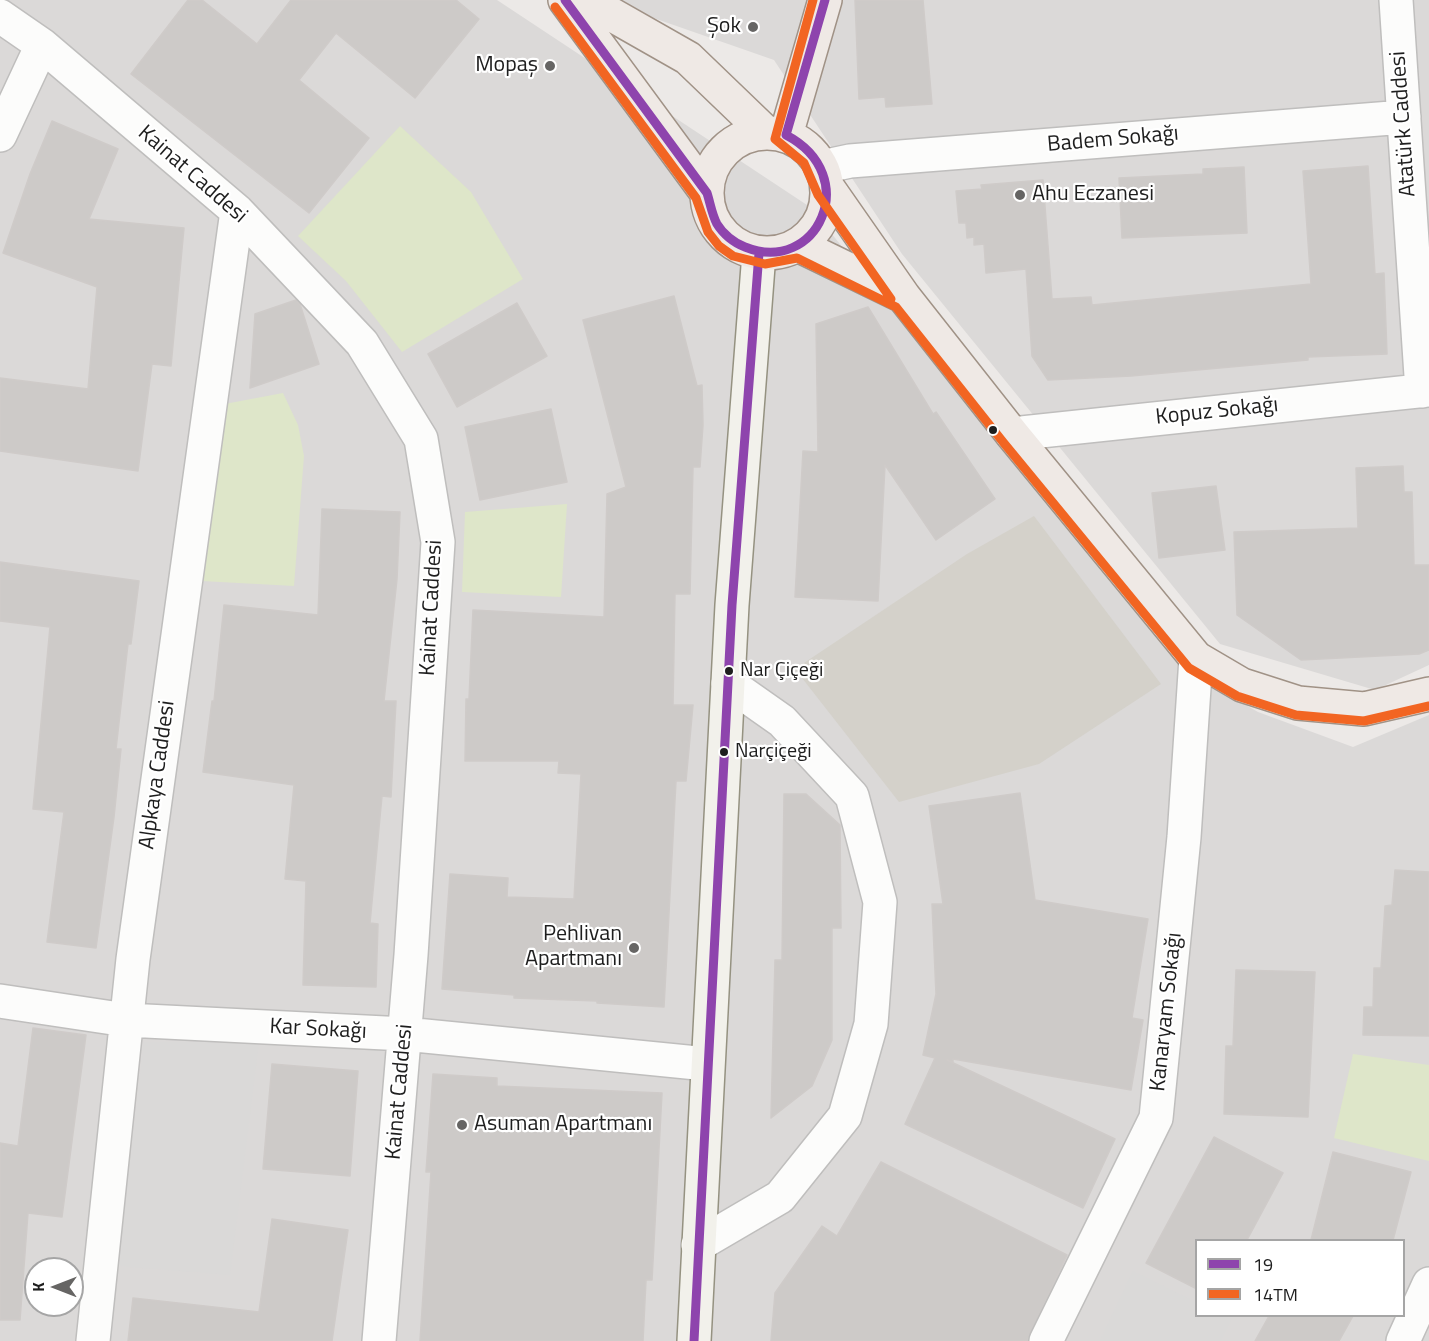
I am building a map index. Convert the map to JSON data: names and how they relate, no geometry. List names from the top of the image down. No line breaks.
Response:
{"streets":{"street":["Atatürk Caddesi","Badem Sokağı","Kainat Caddesi","Kopuz Sokağı","Alpkaya Caddesi","Kanaryam Sokağı","Kar Sokağı"]},"crossings":[["Atatürk Caddesi","Badem Sokağı"],["Atatürk Caddesi","Kopuz Sokağı"],["Kainat Caddesi","Alpkaya Caddesi"],["Kainat Caddesi","Kar Sokağı"],["Alpkaya Caddesi","Kar Sokağı"]],"places":["Şok","Mopaş","Ahu Eczanesi","Nar Çiçeği","Narçiçeği","Pehlivan Apartmanı","Asuman Apartmanı"],"lines":["transit line 19","transit line 14TM"],"legend":["19","14TM"],"north":"left"}
